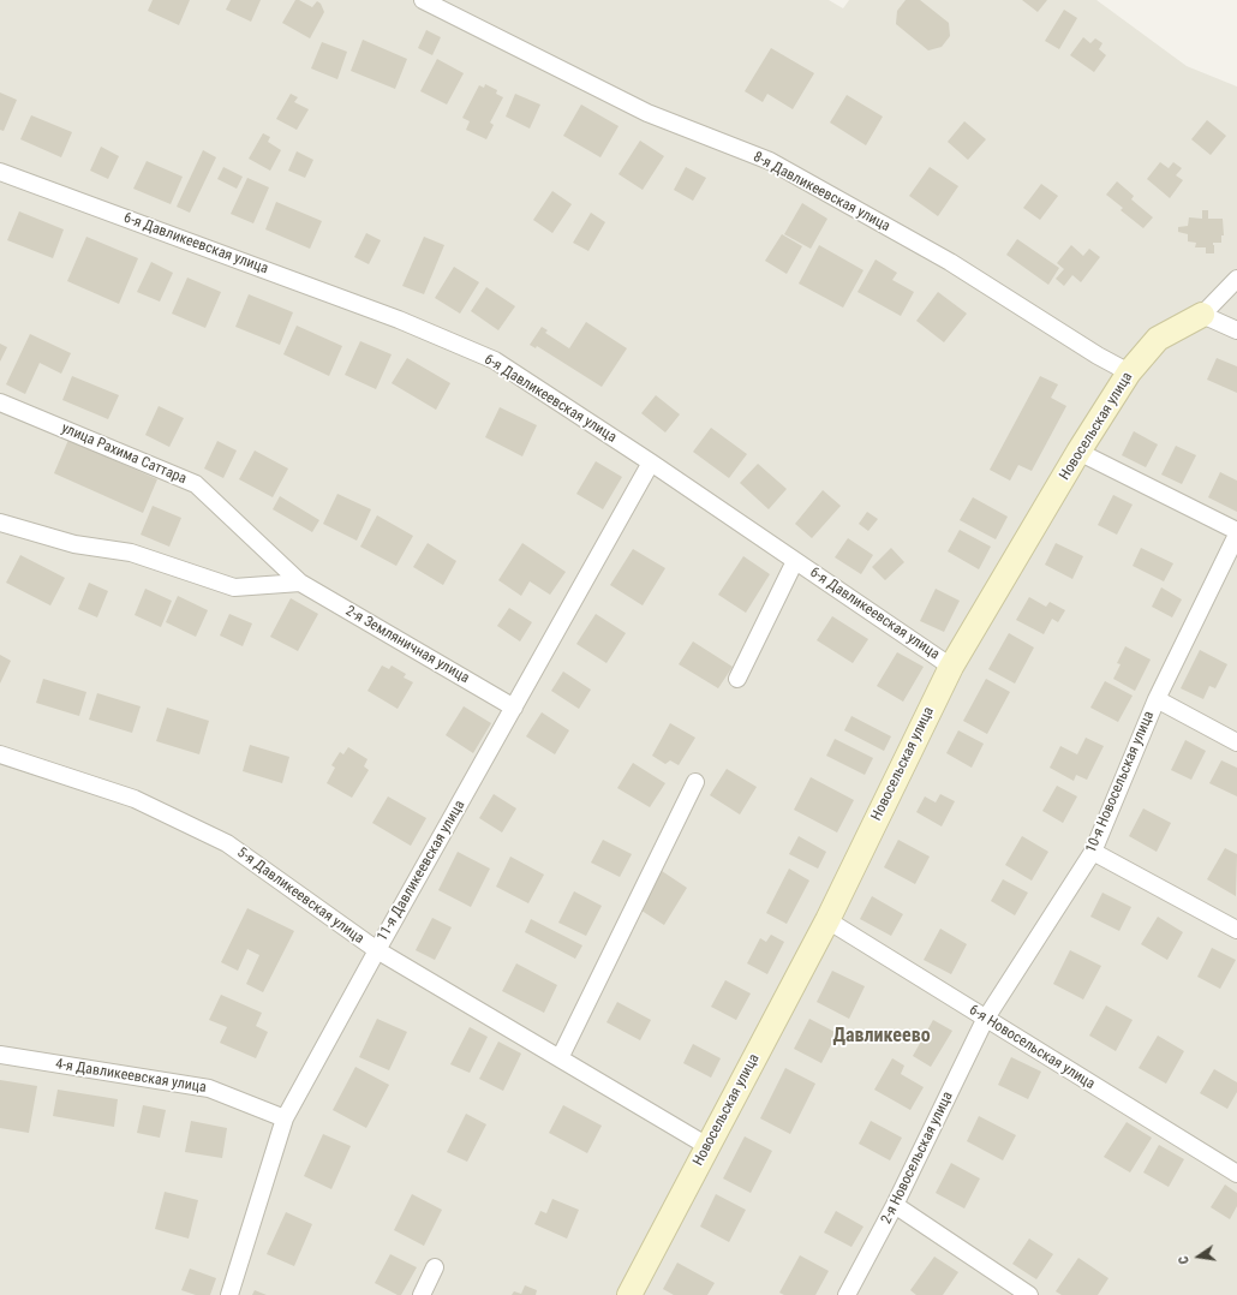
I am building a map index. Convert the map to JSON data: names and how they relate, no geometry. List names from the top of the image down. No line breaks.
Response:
{"streets":{"street":["8-я Давликеевская улица","6-я Давликеевская улица","Новосельская улица","улица Рахима Саттара","2-я Земляничная улица","10-я Новосельская улица","11-я Давликеевская улица","5-я Давликеевская улица","6-я Новосельская улица","4-я Давликеевская улица","2-я Новосельская улица"]},"crossings":[["8-я Давликеевская улица","Новосельская улица"],["6-я Давликеевская улица","Новосельская улица"],["6-я Давликеевская улица","11-я Давликеевская улица"],["Новосельская улица","5-я Давликеевская улица"],["Новосельская улица","6-я Новосельская улица"],["улица Рахима Саттара","2-я Земляничная улица"],["2-я Земляничная улица","11-я Давликеевская улица"],["10-я Новосельская улица","6-я Новосельская улица"],["10-я Новосельская улица","2-я Новосельская улица"],["11-я Давликеевская улица","5-я Давликеевская улица"],["11-я Давликеевская улица","4-я Давликеевская улица"],["6-я Новосельская улица","2-я Новосельская улица"]],"districts":["Давликеево"],"north":"left"}
